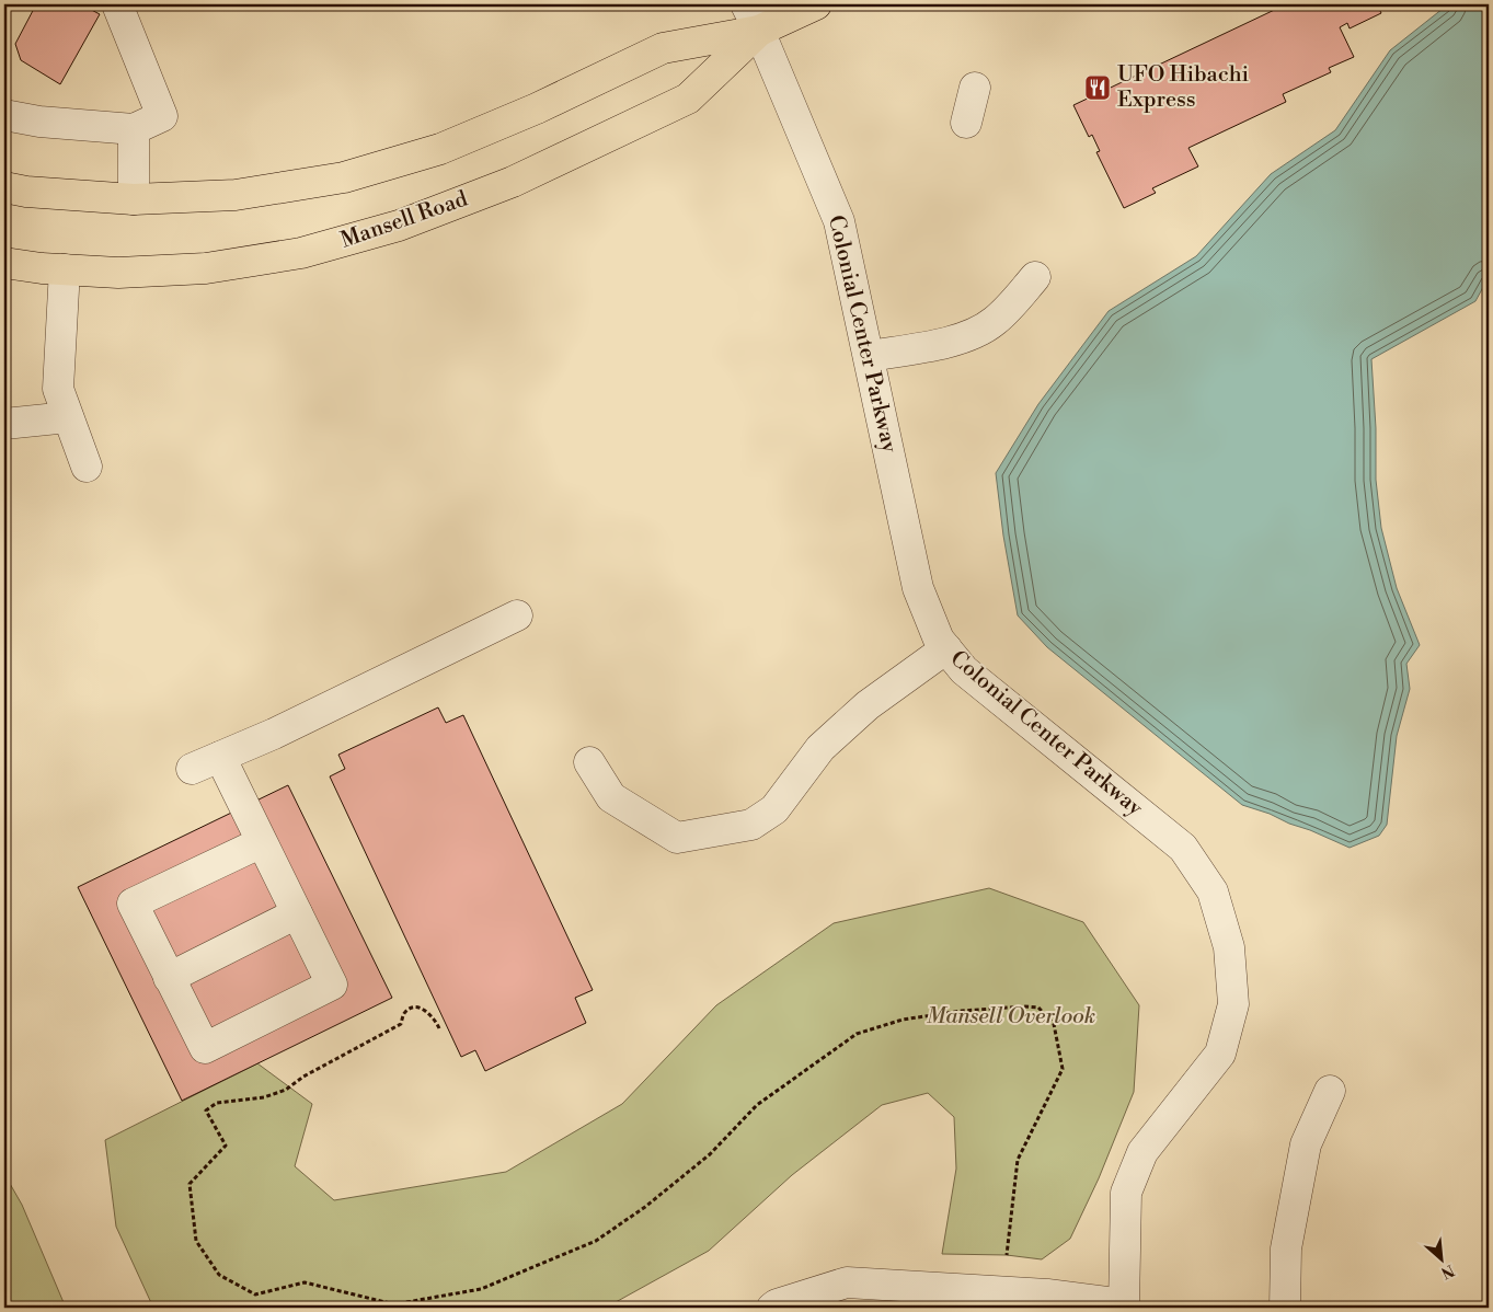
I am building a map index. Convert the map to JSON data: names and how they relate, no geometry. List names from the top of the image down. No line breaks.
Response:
{"streets":{"main road":["Mansell Road"],"street":["Colonial Center Parkway"]},"crossings":[["Mansell Road","Colonial Center Parkway"]],"parks":["Mansell Overlook"],"places":{"restaurant":["UFO Hibachi Express"]},"north":"bottom right"}
